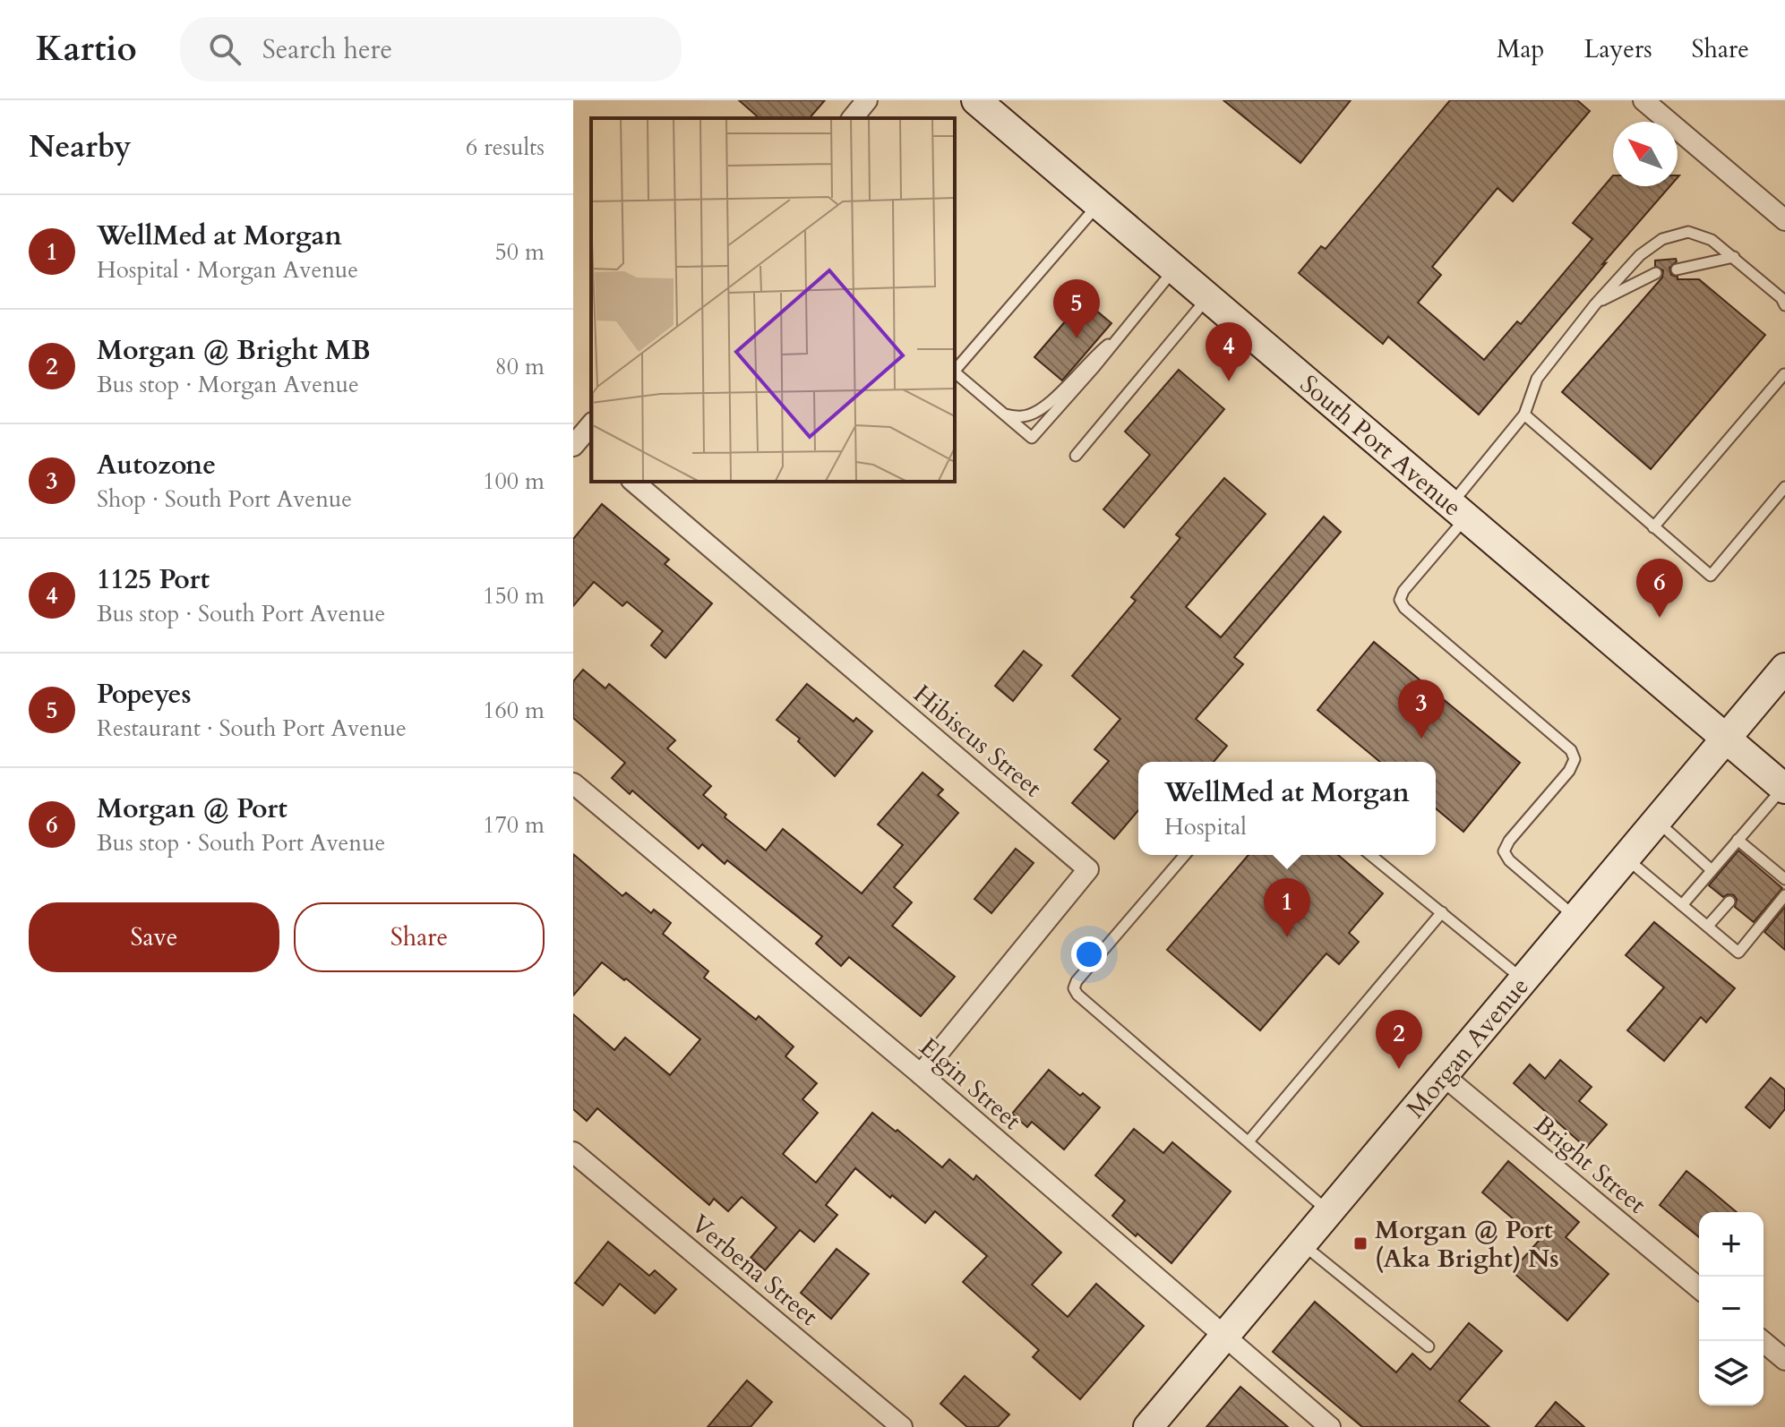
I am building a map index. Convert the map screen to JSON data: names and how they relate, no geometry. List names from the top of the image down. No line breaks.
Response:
{"streets":{"main road":["South Port Avenue","Morgan Avenue"],"street":["Hibiscus Street","Elgin Street","Bright Street","Verbena Street"]},"crossings":[["South Port Avenue","Morgan Avenue"],["Hibiscus Street","Elgin Street"],["Morgan Avenue","Elgin Street"],["Morgan Avenue","Bright Street"]],"places":{"transit":["Morgan @ Port (Aka Bright) Ns"]},"north":"top left","page":{"header":"Kartio","search":"Search here","nav":["Map","Layers","Share"],"heading":["Nearby","6 results"],"list":[{"mark":"1","name":"WellMed at Morgan","note":"Hospital · Morgan Avenue","value":"50 m"},{"mark":"2","name":"Morgan @ Bright MB","note":"Bus stop · Morgan Avenue","value":"80 m"},{"mark":"3","name":"Autozone","note":"Shop · South Port Avenue","value":"100 m"},{"mark":"4","name":"1125 Port","note":"Bus stop · South Port Avenue","value":"150 m"},{"mark":"5","name":"Popeyes","note":"Restaurant · South Port Avenue","value":"160 m"},{"mark":"6","name":"Morgan @ Port","note":"Bus stop · South Port Avenue","value":"170 m"}],"pins":["5","4","6","3","1","2"],"popup":["WellMed at Morgan","Hospital"],"buttons":["Save","Share"],"map_buttons":["+","−"]}}
